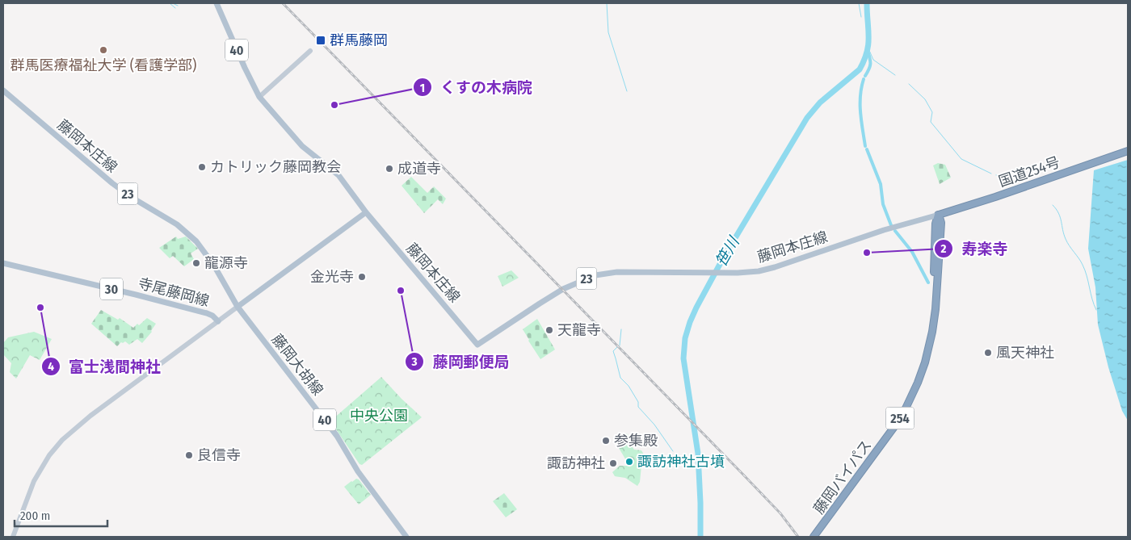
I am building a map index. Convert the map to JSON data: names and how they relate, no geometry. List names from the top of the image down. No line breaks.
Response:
{"streets":{"highway":["国道254号","254","藤岡バイパス"],"main road":["40","藤岡本庄線","23","30","寺尾藤岡線","藤岡大胡線"]},"crossings":[["40","藤岡本庄線"],["藤岡本庄線","国道254号"],["藤岡本庄線","藤岡大胡線"],["藤岡本庄線","藤岡バイパス"],["国道254号","藤岡バイパス"]],"water":["笹川"],"parks":["中央公園"],"places":{"transit":["群馬藤岡"],"other":["群馬医療福祉大学 (看護学部)","くすの木病院","カトリック藤岡教会","成道寺","寿楽寺","龍源寺","金光寺","藤岡郵便局","富士浅間神社","天龍寺","風天神社","参集殿","良信寺","諏訪神社古墳","諏訪神社"]},"scale_bar":"200 m"}
